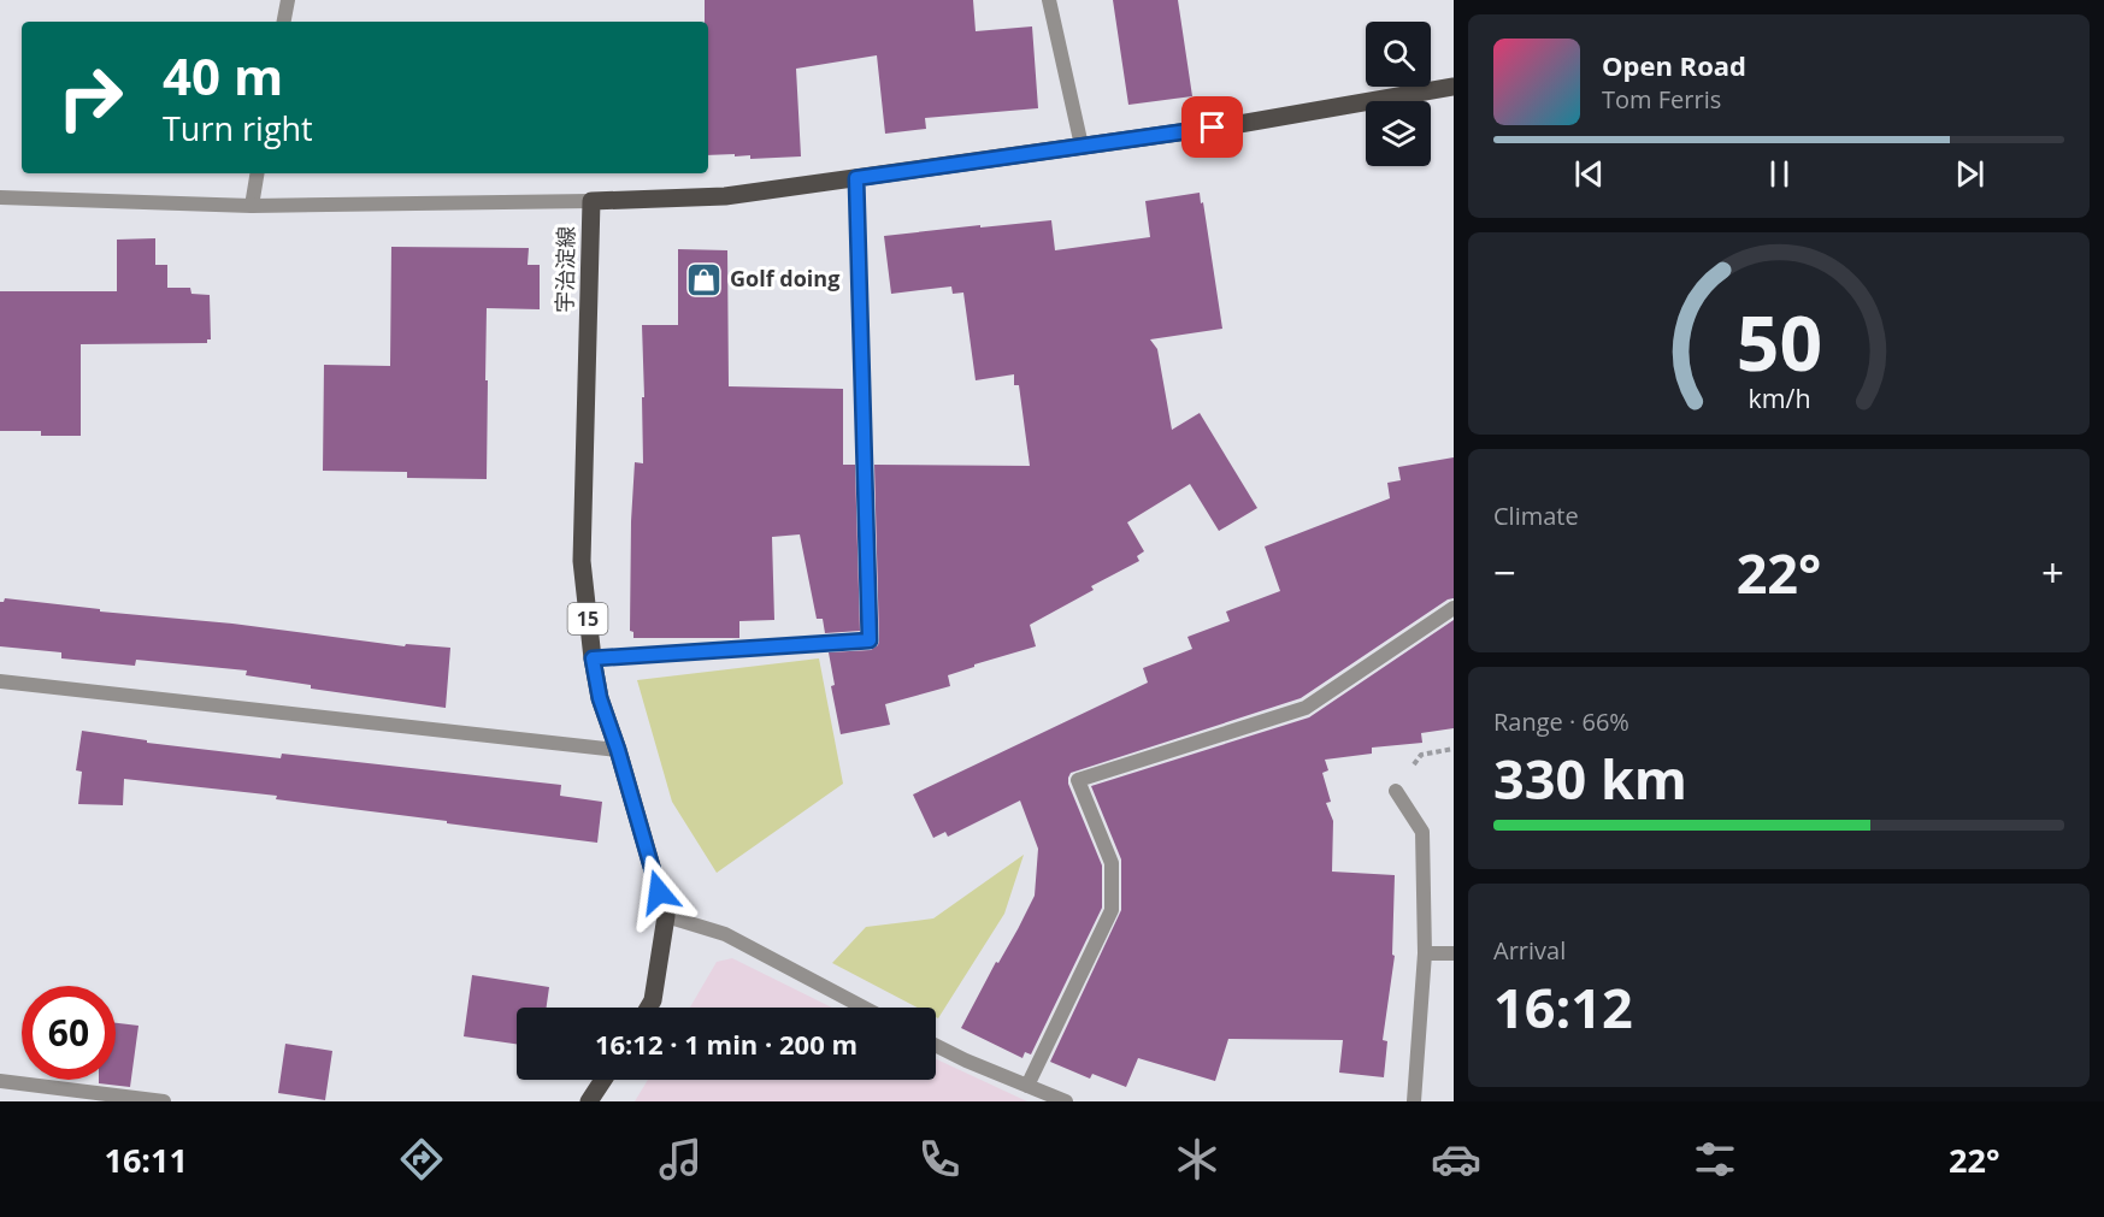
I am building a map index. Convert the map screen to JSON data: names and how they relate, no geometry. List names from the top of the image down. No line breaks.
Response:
{"streets":{"main road":["宇治淀線","15"]},"places":{"shop":["Golf doing"]},"page":{"turn":["40 m","Turn right"],"song":["Open Road","Tom Ferris"],"tile":["Climate",["Range · 66%","330 km"],["Arrival","16:12"]],"heat":["−","22°","+"],"limit":"60","trip":"16:12 · 1 min · 200 m","tabs":["16:11","22°"],"gauge":["50","km/h"]}}
